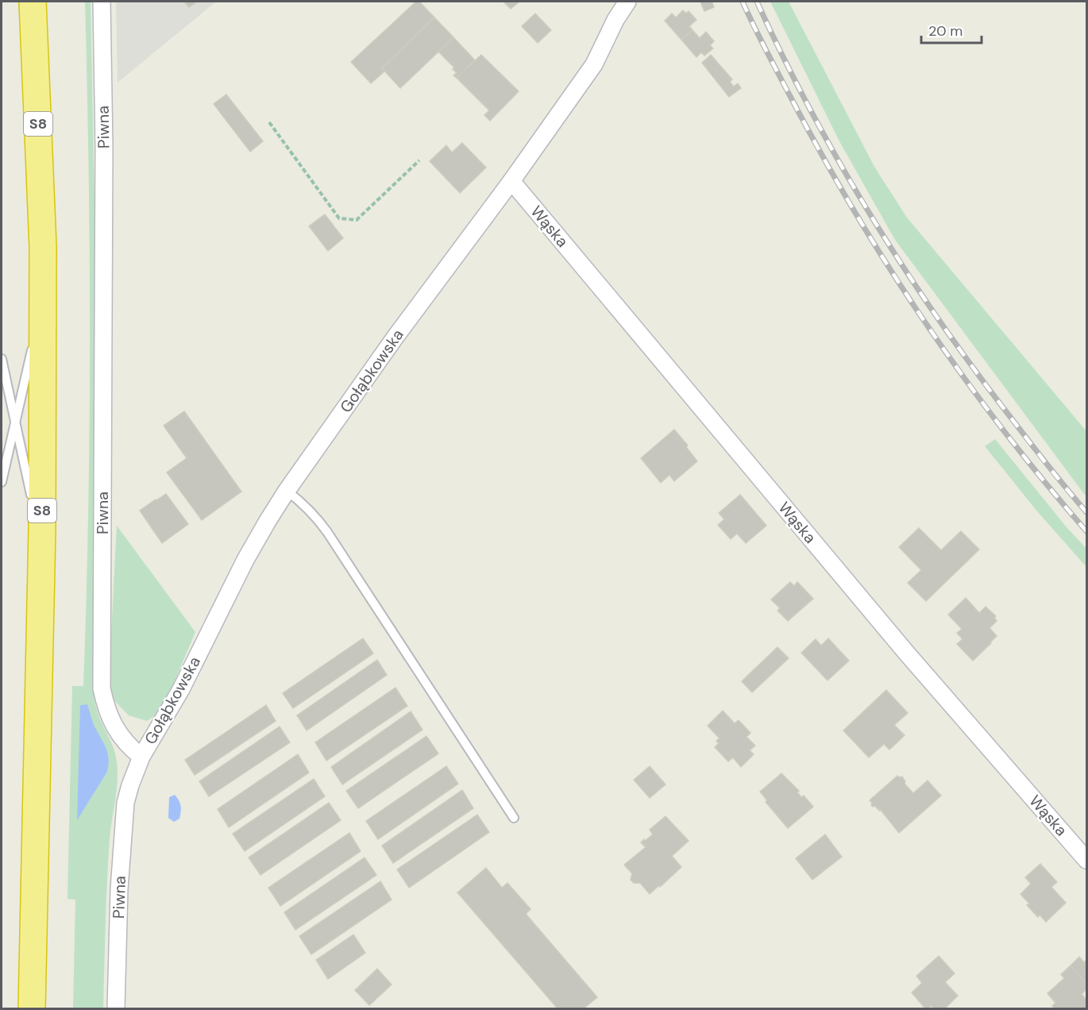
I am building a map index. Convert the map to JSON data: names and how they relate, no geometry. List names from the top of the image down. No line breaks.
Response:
{"streets":{"highway":["S8"],"street":["Piwna","Wąska","Gołąbkowska"]},"crossings":[["Piwna","Gołąbkowska"],["Wąska","Gołąbkowska"]],"scale_bar":"20 m"}
